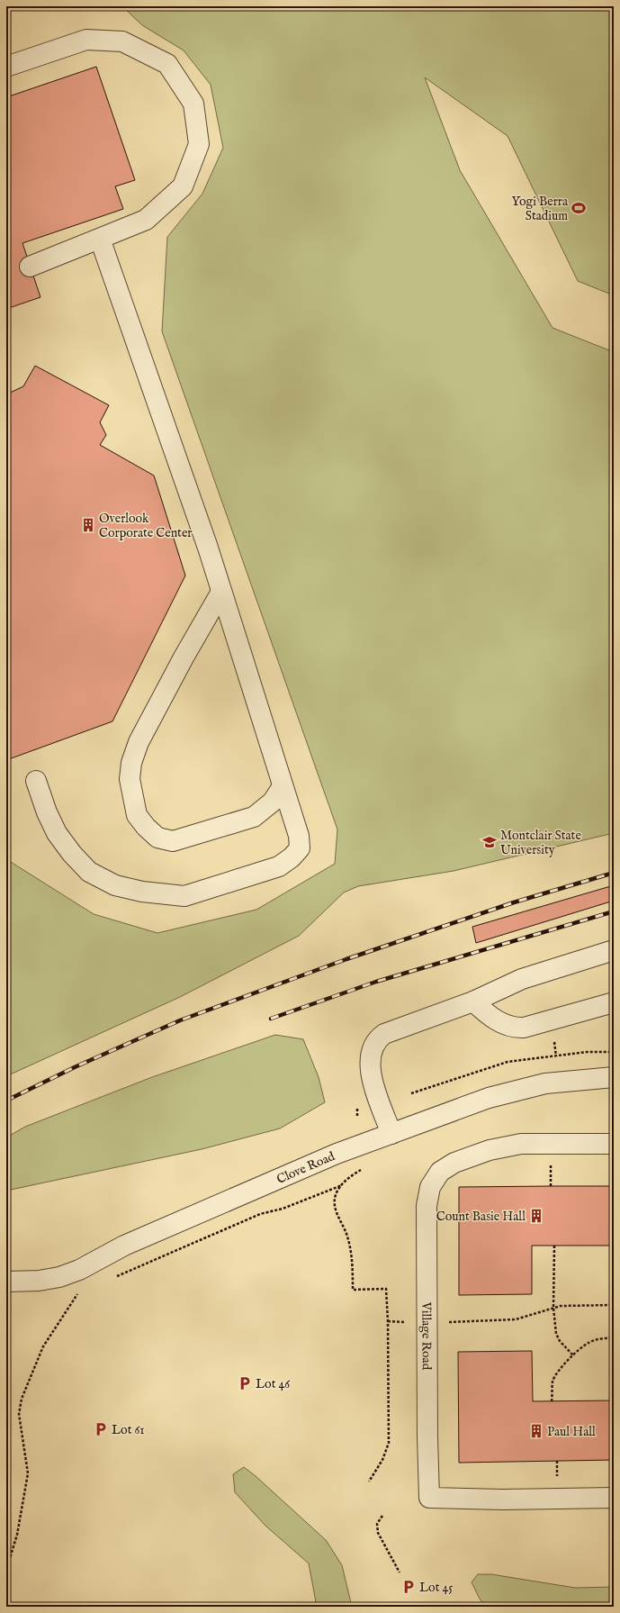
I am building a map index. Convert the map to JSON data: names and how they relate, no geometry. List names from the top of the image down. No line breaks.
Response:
{"streets":{"street":["Clove Road","Village Road"]},"places":{"sports":["Yogi Berra Stadium"],"building":["Overlook Corporate Center","Count Basie Hall","Paul Hall"],"school or university":["Montclair State University"],"parking":["Lot 46","Lot 61","Lot 45"]}}
